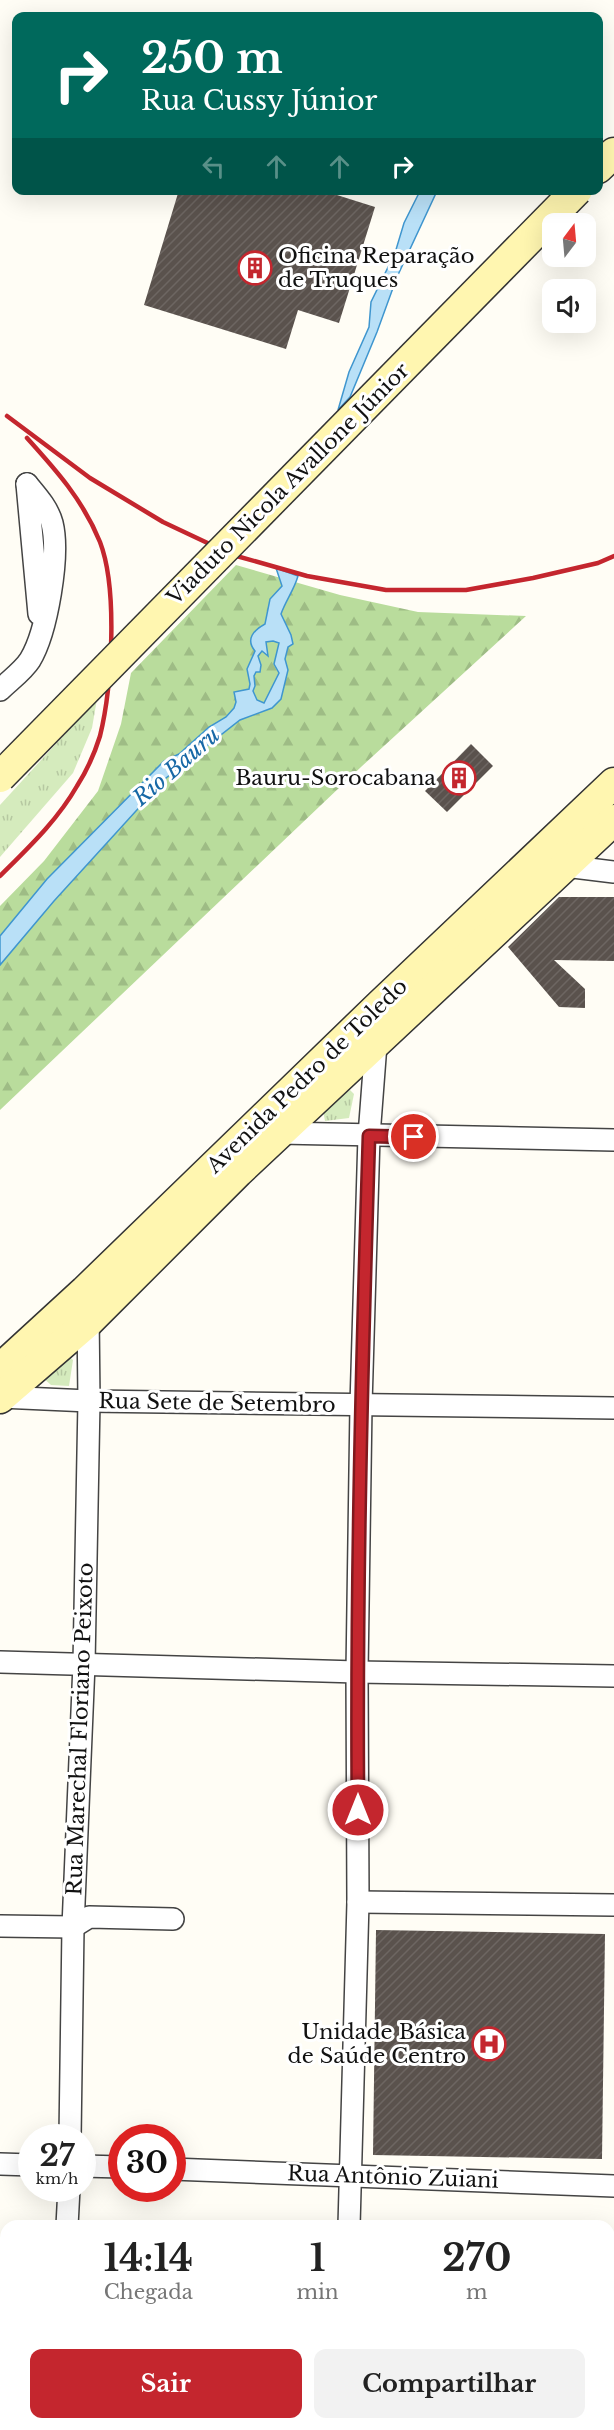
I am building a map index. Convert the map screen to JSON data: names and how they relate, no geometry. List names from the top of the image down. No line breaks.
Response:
{"streets":{"main road":["Viaduto Nicola Avallone Júnior","Avenida Pedro de Toledo"],"street":["Rua Sete de Setembro","Rua Marechal Floriano Peixoto","Rua Antônio Zuiani"]},"crossings":[["Avenida Pedro de Toledo","Rua Sete de Setembro"],["Avenida Pedro de Toledo","Rua Marechal Floriano Peixoto"],["Rua Sete de Setembro","Rua Marechal Floriano Peixoto"]],"water":["Rio Bauru"],"places":{"building":["Oficina Reparação de Truques","Bauru-Sorocabana"],"hospital":["Unidade Básica de Saúde Centro"]},"north":"top","page":{"turn":["250 m","Rua Cussy Júnior"],"speed":"27 km/h","limit":"30","eta":["14:14","Chegada","1","min","270","m"],"buttons":["Sair","Compartilhar"]}}
